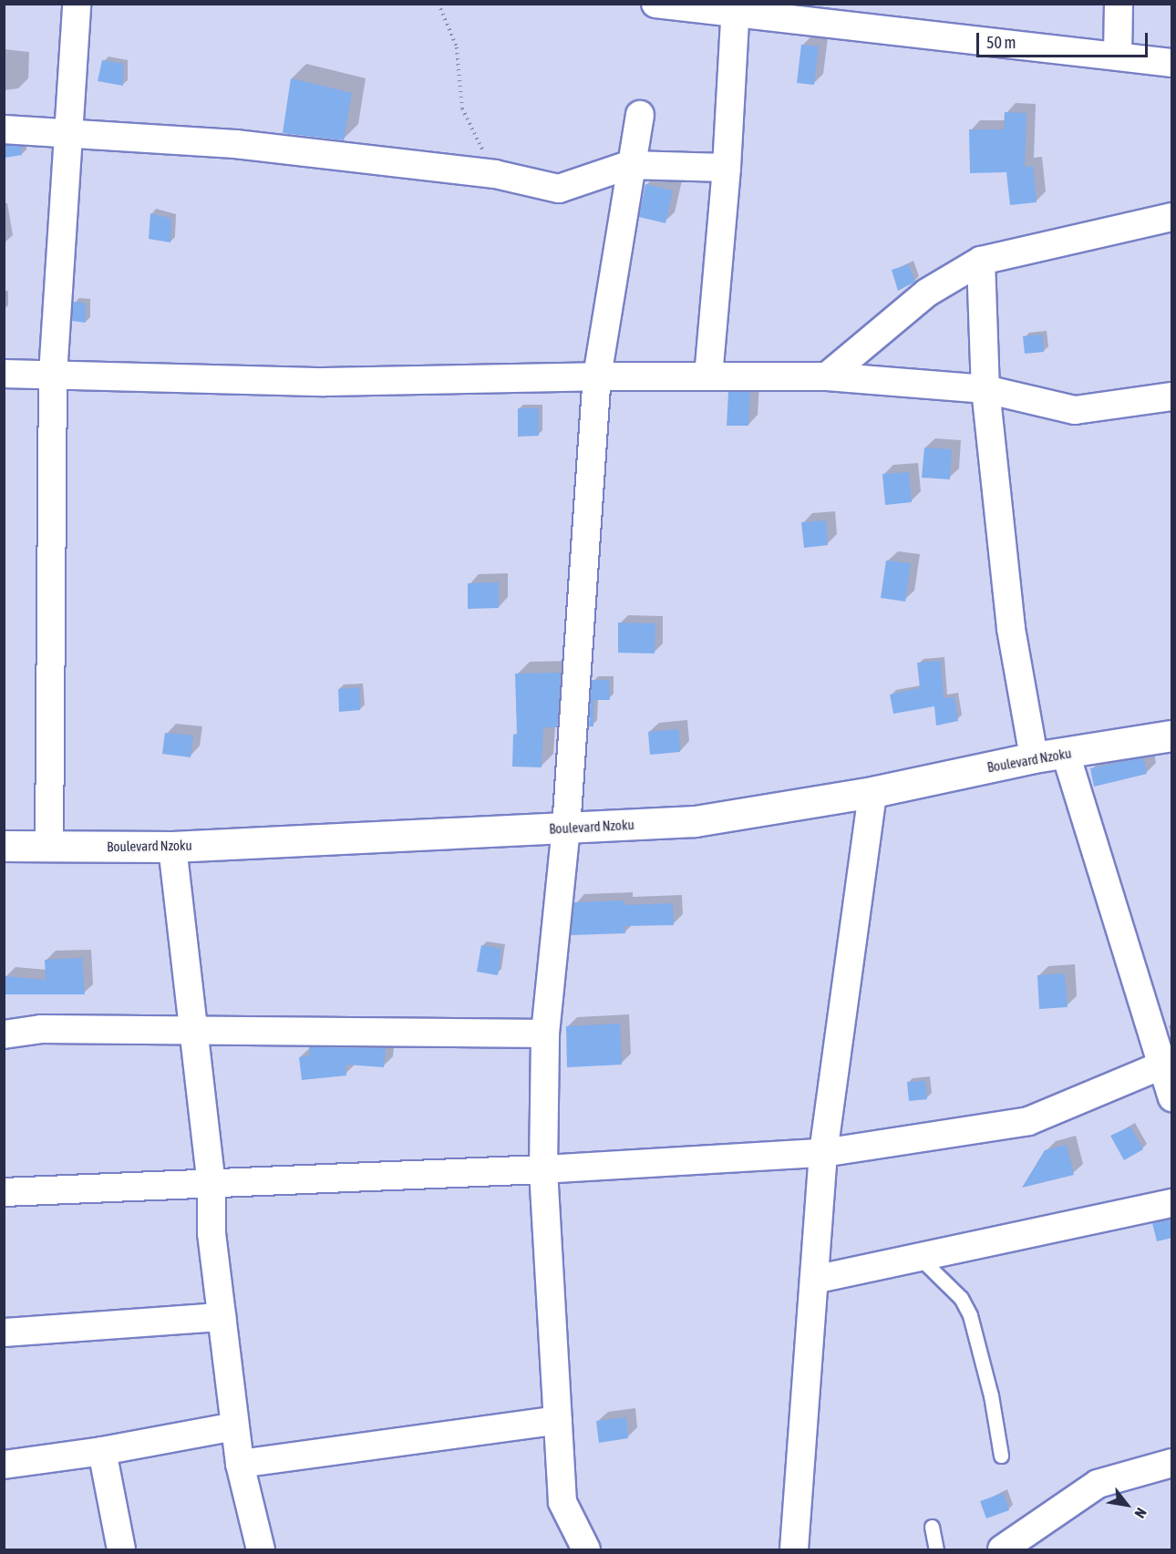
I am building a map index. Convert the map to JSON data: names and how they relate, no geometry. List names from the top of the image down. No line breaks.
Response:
{"streets":{"street":["Boulevard Nzoku"]},"scale_bar":"50 m","north":"bottom right"}
